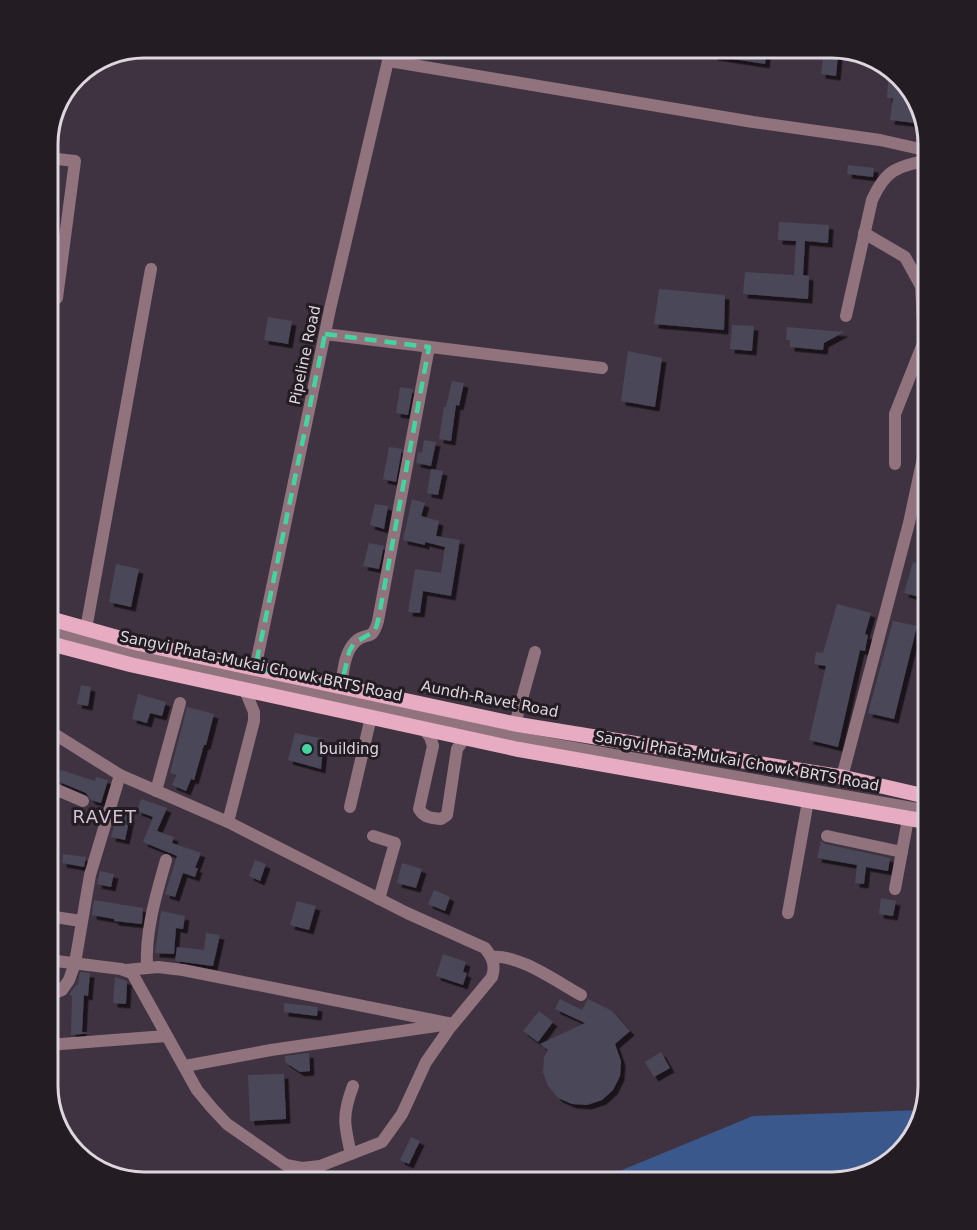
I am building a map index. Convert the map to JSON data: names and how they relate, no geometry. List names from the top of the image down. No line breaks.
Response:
{"streets":{"main road":["Aundh-Ravet Road"],"street":["Pipeline Road","Sangvi Phata-Mukai Chowk BRTS Road"]},"crossings":[["Pipeline Road","Aundh-Ravet Road"]],"districts":["RAVET"],"places":["building"]}
